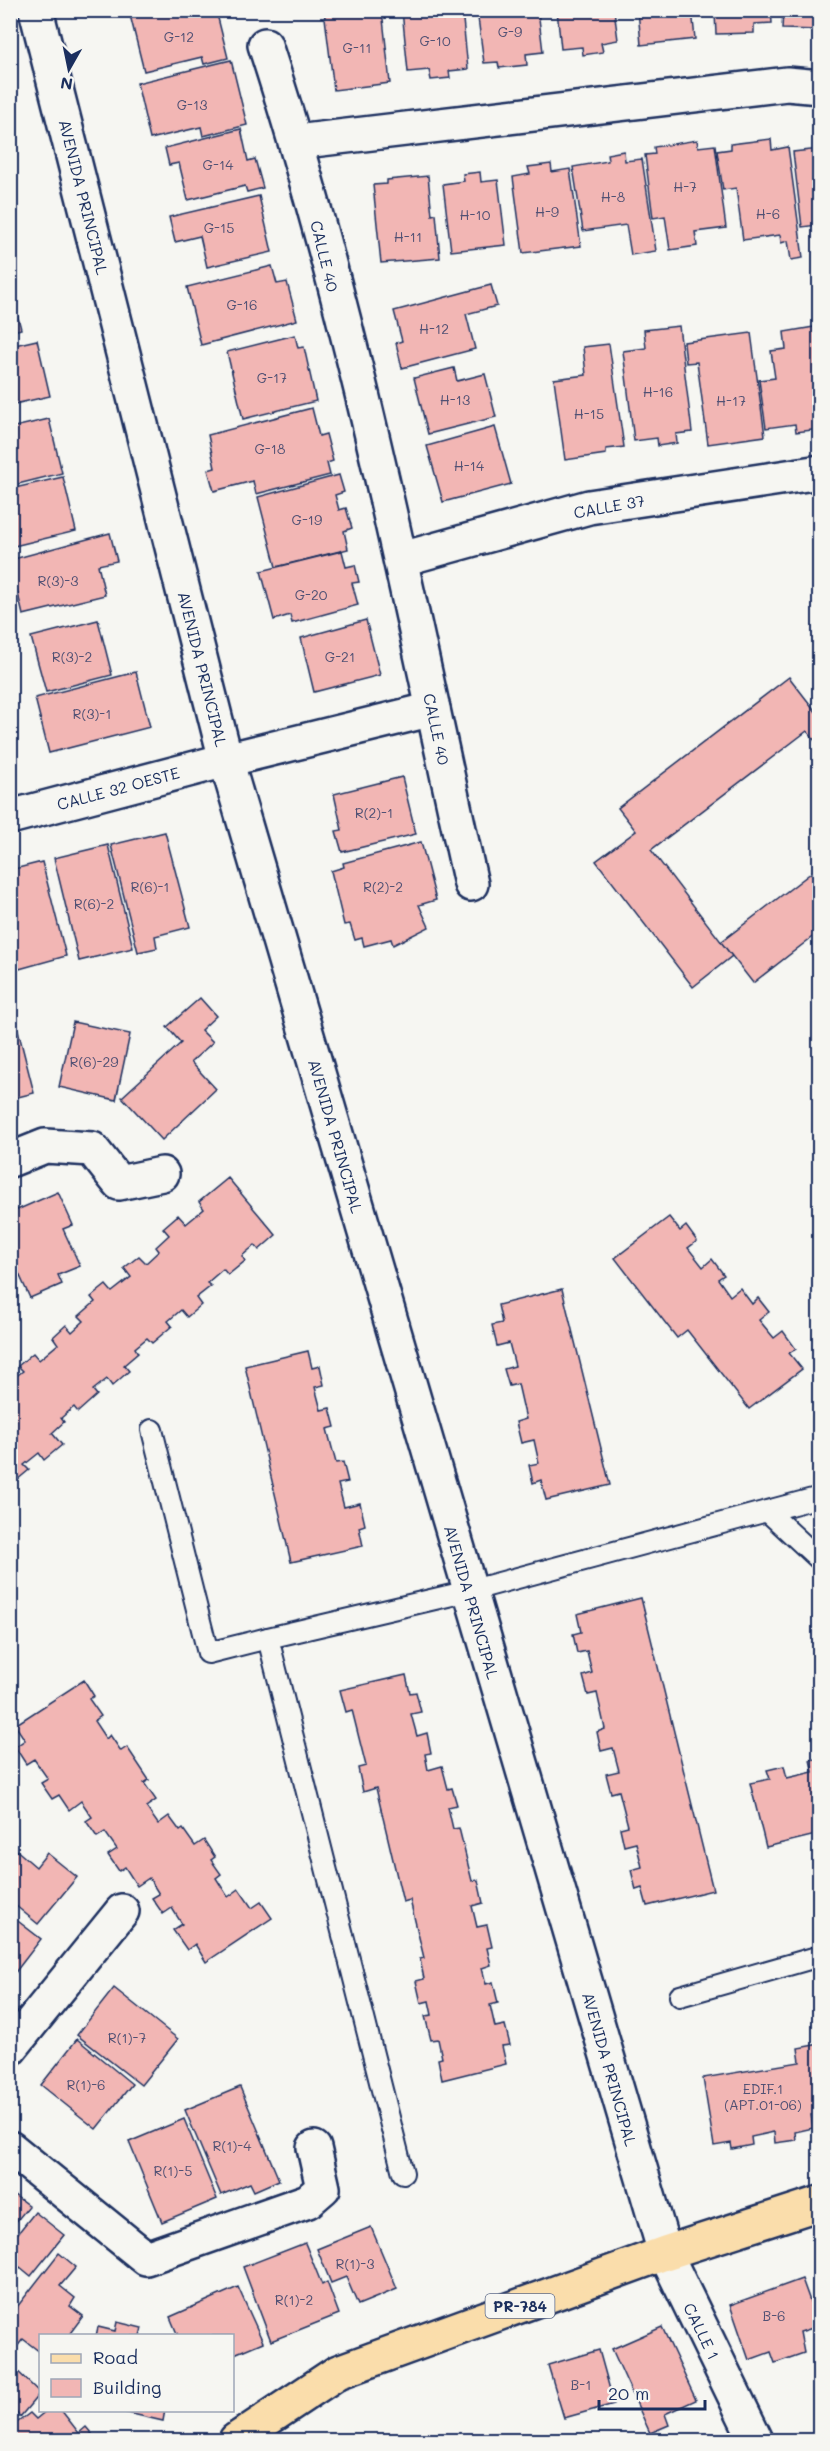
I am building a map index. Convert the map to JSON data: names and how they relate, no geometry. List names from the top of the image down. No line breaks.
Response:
{"streets":{"main road":["PR-784"],"street":["AVENIDA PRINCIPAL","CALLE 40","CALLE 37","CALLE 32 OESTE","CALLE 1"]},"crossings":[["AVENIDA PRINCIPAL","CALLE 32 OESTE"],["AVENIDA PRINCIPAL","PR-784"],["AVENIDA PRINCIPAL","CALLE 1"],["CALLE 40","CALLE 37"],["CALLE 40","CALLE 32 OESTE"],["PR-784","CALLE 1"]],"house_numbers":["G-9","G-12","G-10","G-11","G-13","G-14","H-7","H-8","H-9","H-6","H-10","G-15","H-11","G-16","H-12","G-17","H-16","H-13","H-17","H-15","G-18","H-14","G-19","R(3)-3","G-20","R(3)-2","G-21","R(3)-1","R(2)-1","R(6)-1","R(2)-2","R(6)-2","R(6)-29","R(1)-7","R(1)-6","EDIF.1 (APT.01-06)","R(1)-4","R(1)-5","R(1)-3","R(1)-2","B-6","B-1"],"legend":["Road","Building"],"scale_bar":"20 m","north":"bottom"}
